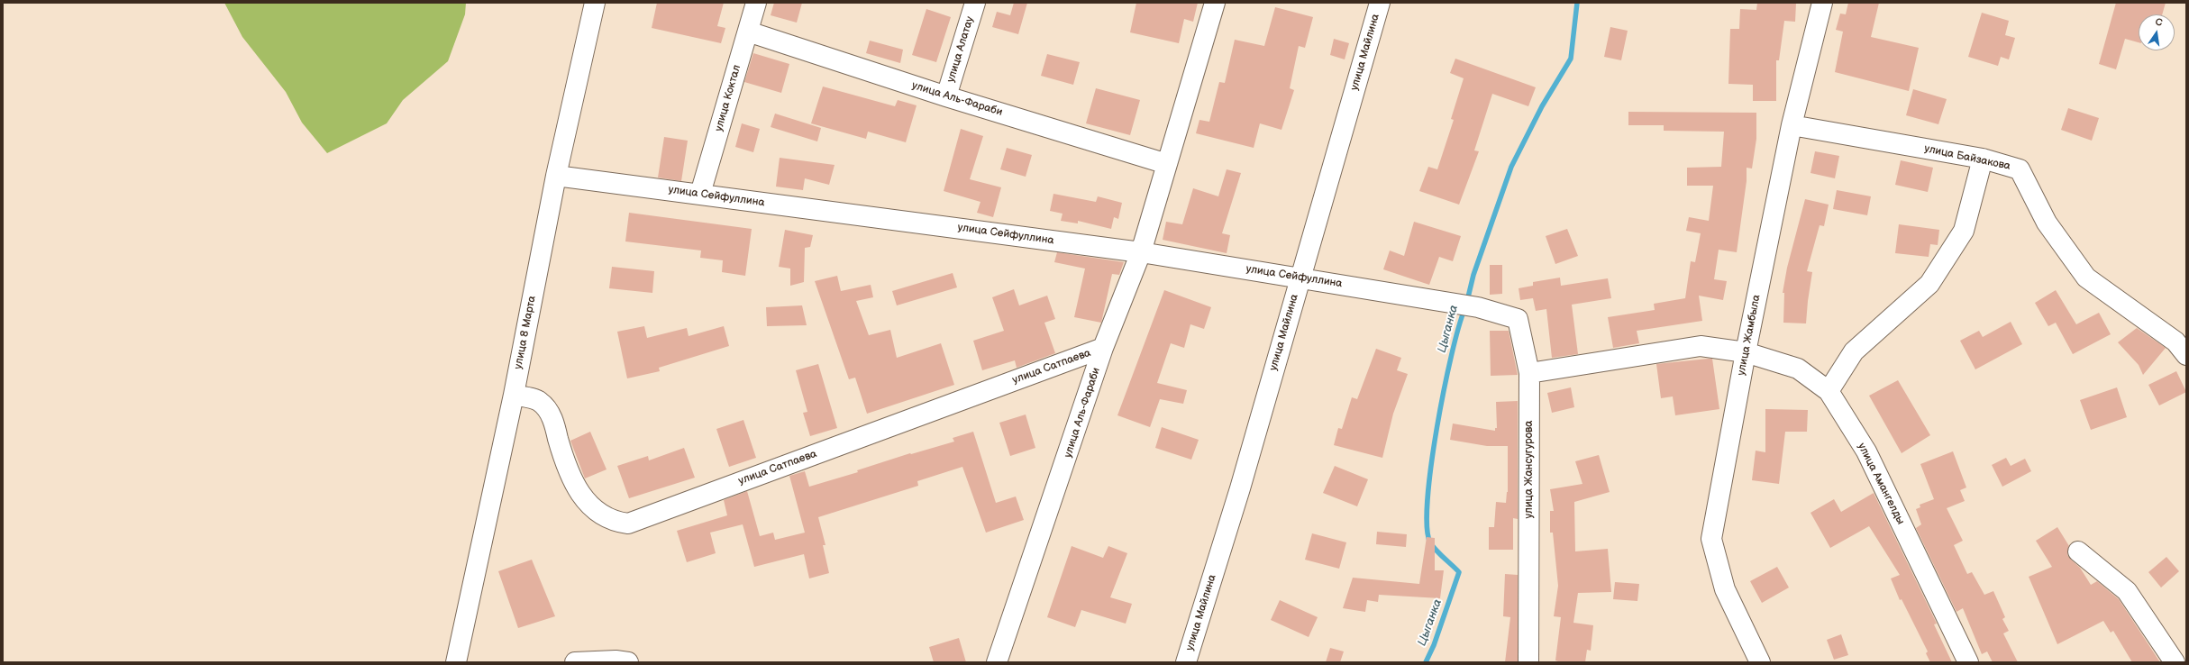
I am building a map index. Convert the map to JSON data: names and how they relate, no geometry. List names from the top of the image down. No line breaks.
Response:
{"streets":{"street":["улица Алатау","улица Майлина","улица Коктал","улица Аль-Фараби","улица Байзакова","улица Сейфуллина","улица 8 Марта","улица Жамбыла","улица Сатпаева","улица Жансугурова","улица Амангелды"]},"crossings":[["улица Алатау","улица Аль-Фараби"],["улица Майлина","улица Сейфуллина"],["улица Коктал","улица Аль-Фараби"],["улица Коктал","улица Сейфуллина"],["улица Аль-Фараби","улица Сейфуллина"],["улица Аль-Фараби","улица Сатпаева"],["улица Байзакова","улица Жамбыла"],["улица Сейфуллина","улица 8 Марта"],["улица Сейфуллина","улица Жансугурова"],["улица 8 Марта","улица Сатпаева"],["улица Жамбыла","улица Амангелды"],["улица Жансугурова","улица Амангелды"]],"water":["Цыганка"],"north":"top"}
